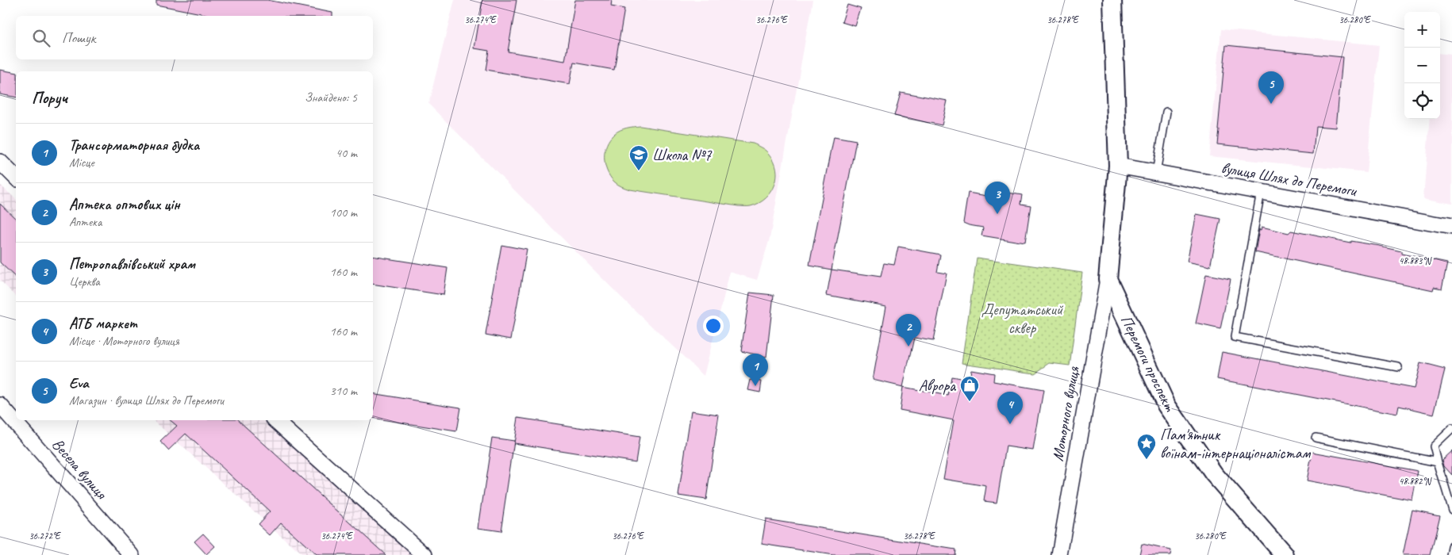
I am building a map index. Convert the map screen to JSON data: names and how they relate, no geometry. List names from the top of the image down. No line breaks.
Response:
{"streets":{"street":["вулиця Шлях до Перемоги","Перемоги проспект","Моторного вулиця","Весела вулиця"]},"crossings":[["Перемоги проспект","Моторного вулиця"]],"parks":["Депутатський сквер"],"places":{"school or university":["Школа №7"],"shop":["Аврора"],"place":["Пам'ятник воїнам-інтернаціоналістам"]},"page":{"map_buttons":["+","−"],"search":"Пошук","pins":["5","3","2","1","4"],"heading":["Поруч","Знайдено: 5"],"list":[{"mark":"1","name":"Трансорматорная будка","note":"Місце","value":"40 m"},{"mark":"2","name":"Аптека оптових цін","note":"Аптека","value":"100 m"},{"mark":"3","name":"Петропавлівський храм","note":"Церква","value":"160 m"},{"mark":"4","name":"АТБ маркет","note":"Місце · Моторного вулиця","value":"160 m"},{"mark":"5","name":"Eva","note":"Магазин · вулиця Шлях до Перемоги","value":"310 m"}]},"coordinates":["36.274°E","36.276°E","36.278°E","36.280°E","48.883°N","48.882°N","36.272°E"]}
